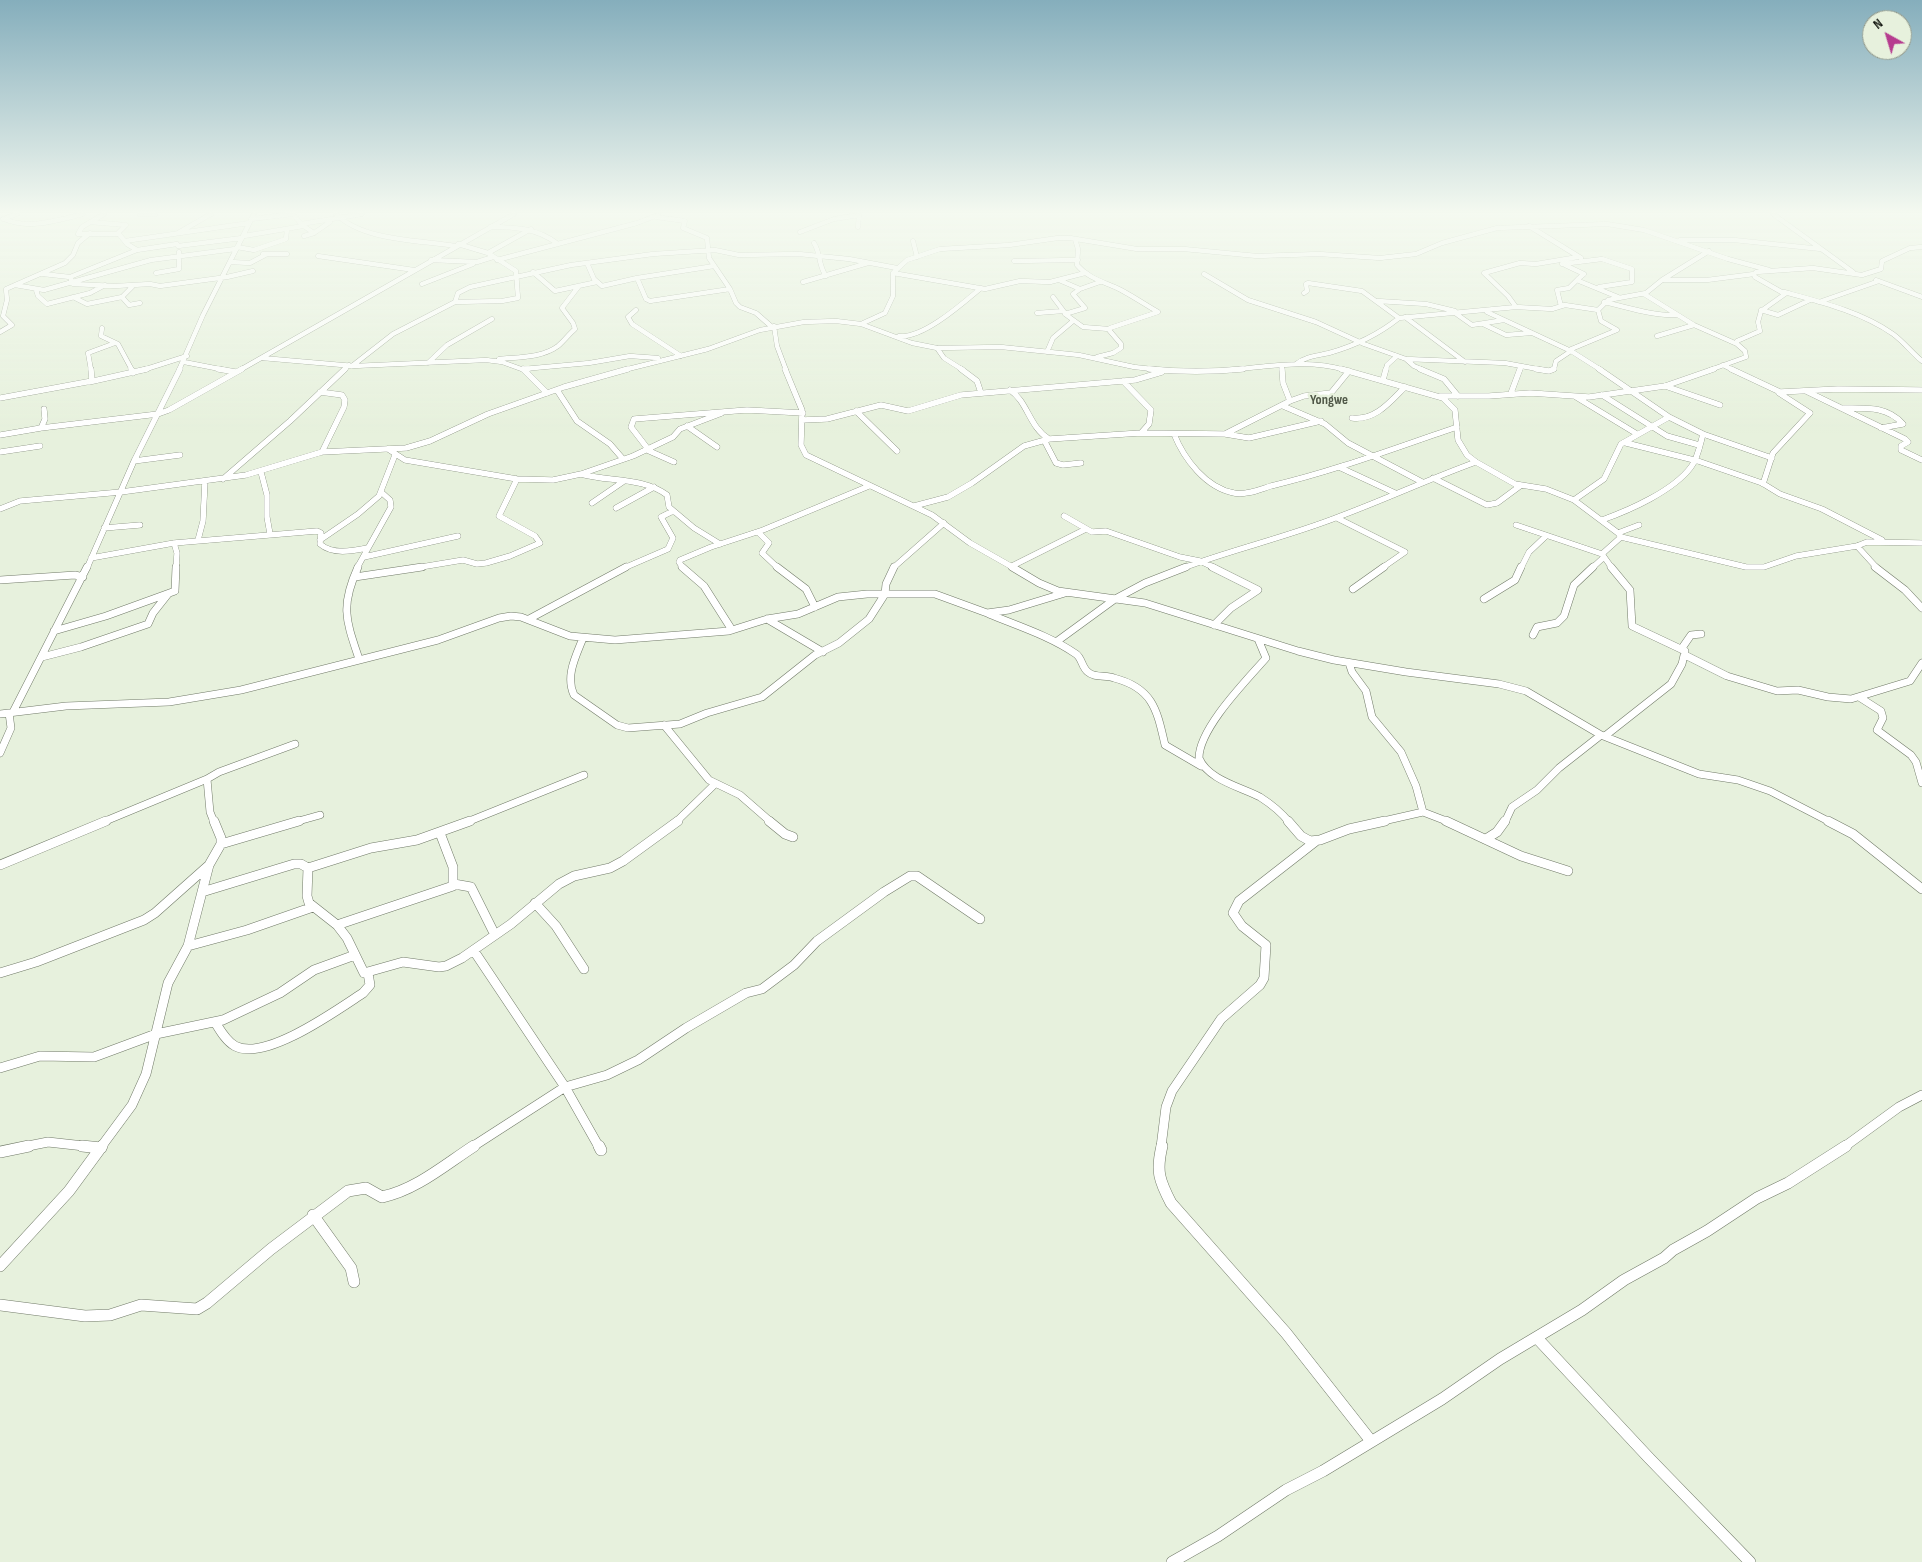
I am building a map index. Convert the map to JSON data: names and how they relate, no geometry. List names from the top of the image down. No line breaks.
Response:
{"districts":["Yongwe"],"north":"top left"}
